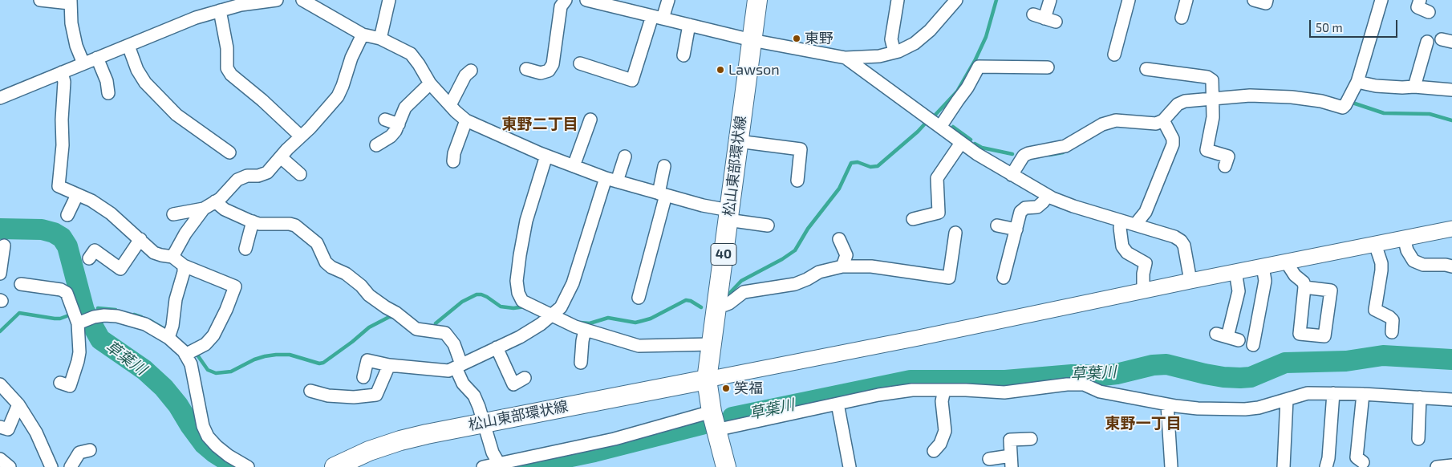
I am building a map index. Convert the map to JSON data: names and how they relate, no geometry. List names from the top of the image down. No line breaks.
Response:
{"streets":{"main road":["松山東部環状線","40"]},"districts":["東野二丁目","東野一丁目"],"water":["草葉川"],"places":["東野","Lawson","笑福"],"scale_bar":"50 m"}
